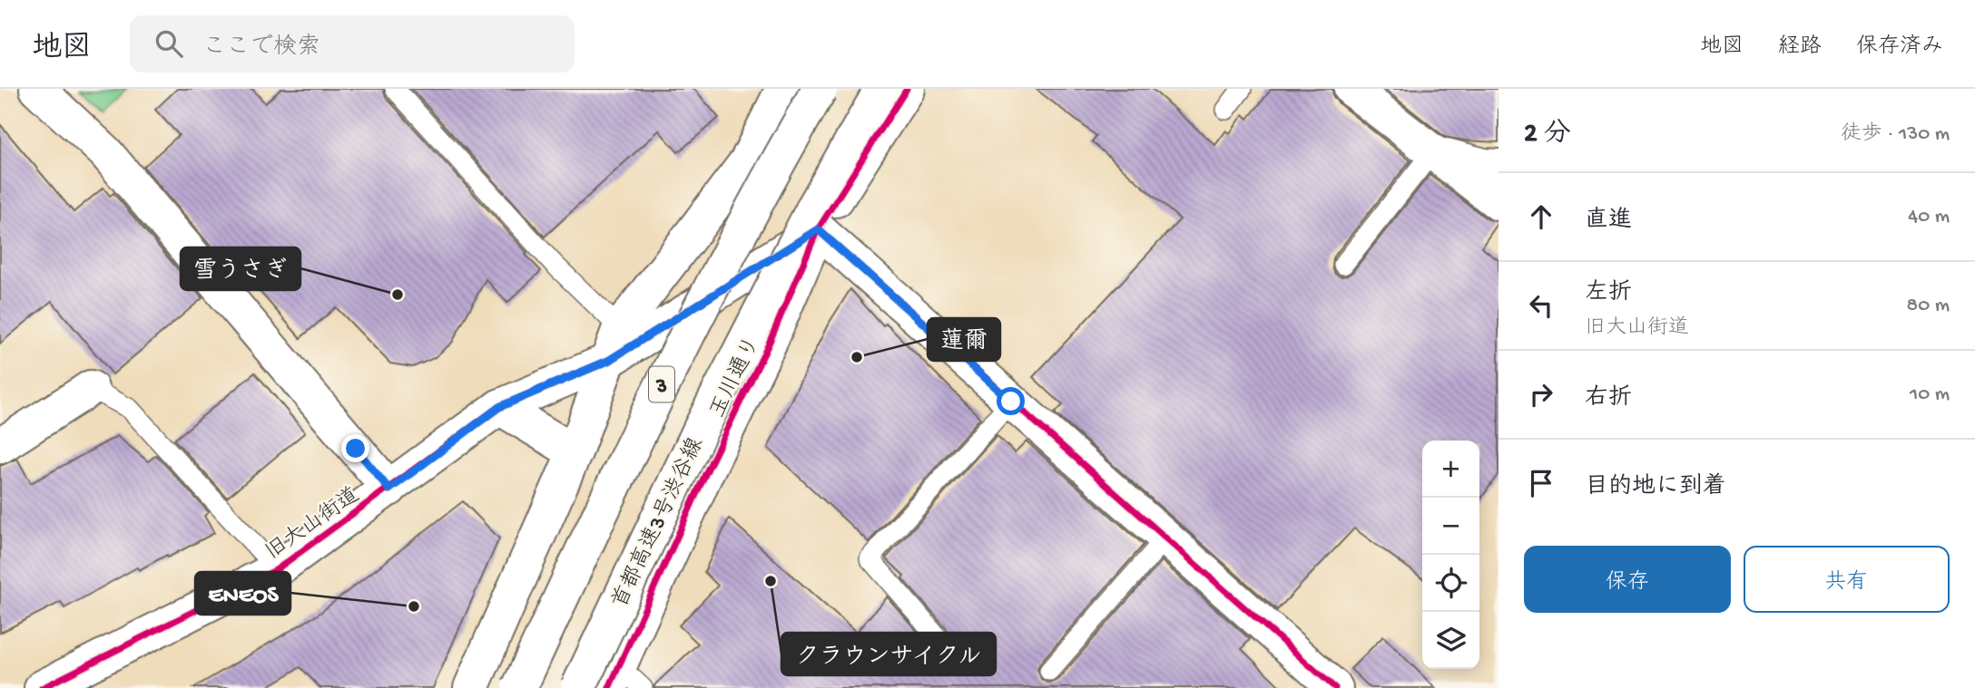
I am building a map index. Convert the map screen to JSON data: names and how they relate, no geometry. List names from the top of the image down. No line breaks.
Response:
{"streets":{"main road":["玉川通り","3","旧大山街道","首都高速3号渋谷線"]},"crossings":[["玉川通り","旧大山街道"]],"places":["雪うさぎ","蓮爾","クラウンサイクル","ENEOS"],"page":{"header":"地図","search":"ここで検索","nav":["地図","経路","保存済み"],"heading":["2 分","徒歩 · 130 m"],"list":[["直進","40 m"],["左折","旧大山街道","80 m"],["右折","10 m"],"目的地に到着"],"map_buttons":["+","−"],"buttons":["保存","共有"]}}
